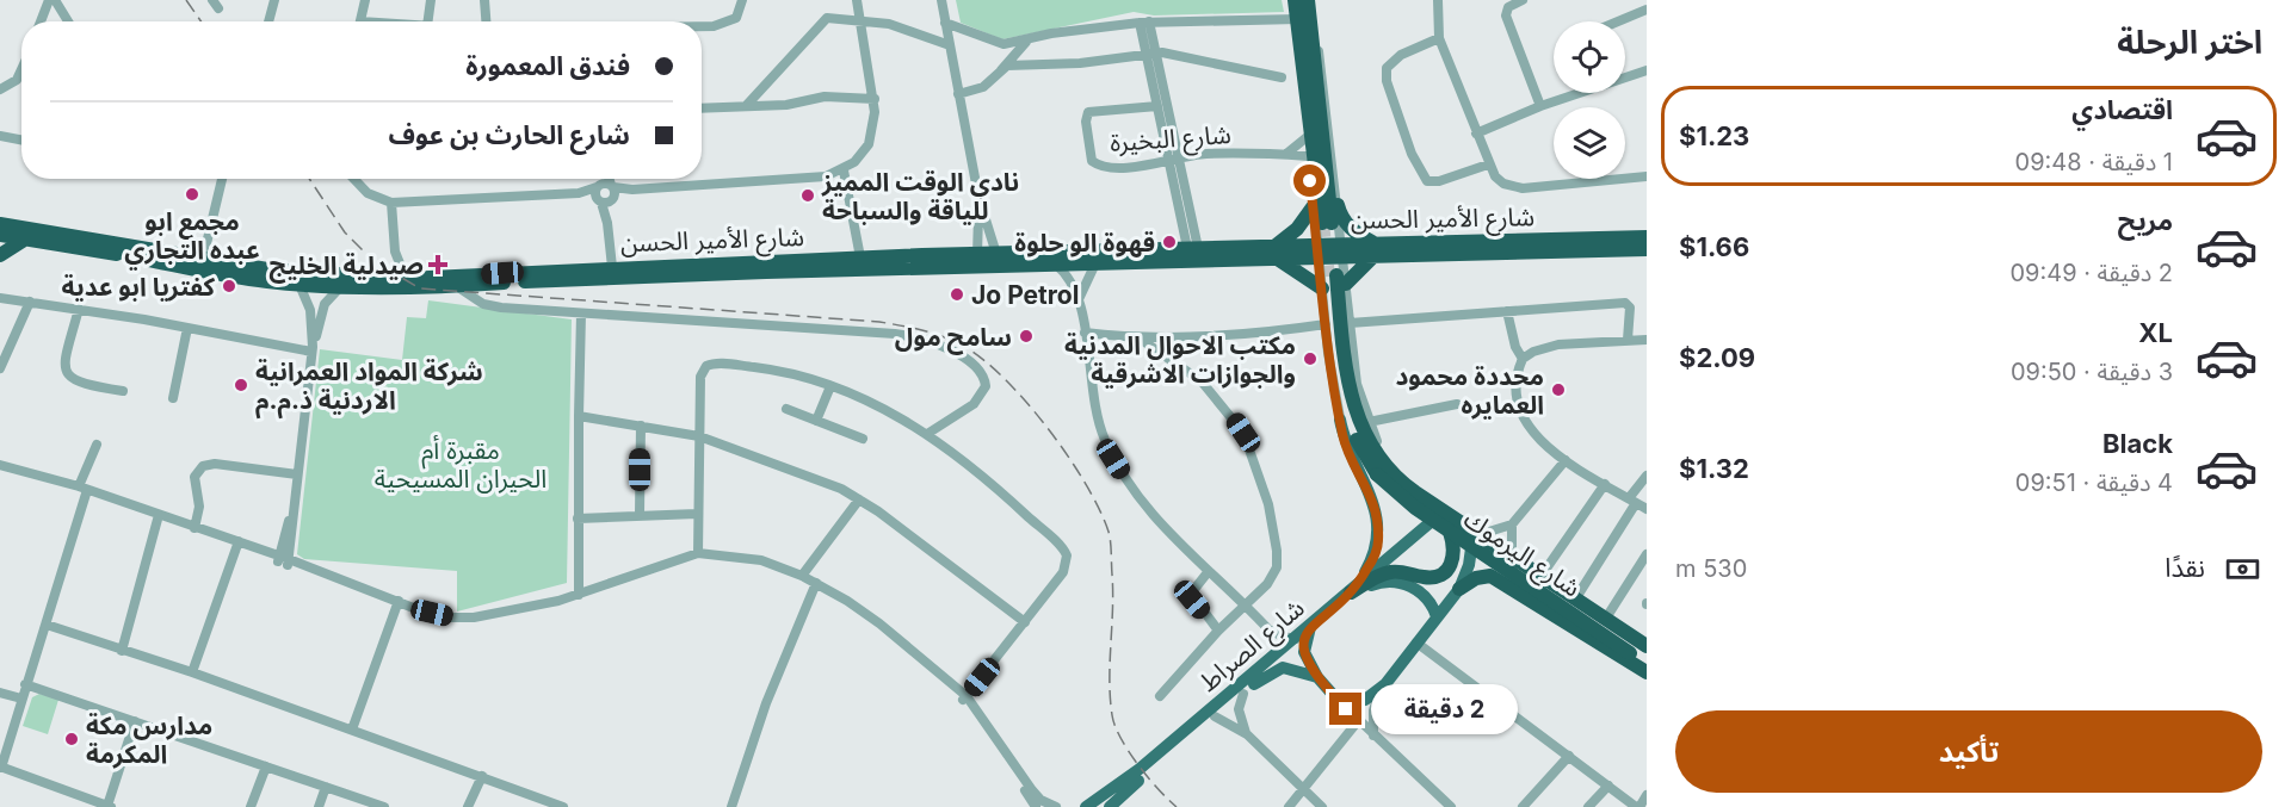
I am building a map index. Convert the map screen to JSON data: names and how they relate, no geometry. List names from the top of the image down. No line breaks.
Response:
{"streets":{"highway":["شارع الأمير الحسن","شارع اليرموك"],"main road":["شارع الصراط"],"street":["شارع البخيرة"]},"crossings":[["شارع الأمير الحسن","شارع اليرموك"],["شارع اليرموك","شارع الصراط"]],"parks":["مقبرة أم الحيران المسيحية"],"places":{"other":["مجمع ابو عبده التجاري","نادي الوقت المميز للياقة والسباحة","قهوة الو حلوة","كفتريا ابو عدية","Jo Petrol","سامح مول","مكتب الاحوال المدنية والجوازات الاشرقية","شركة المواد العمرانية الاردنية ذ.م.م","محددة محمود العمايره","مدارس مكة المكرمة"],"health":["صيدلية الخليج"]},"page":{"heading":"اختر الرحلة","banner":["فندق المعمورة","شارع الحارث بن عوف"],"list":[{"name":"اقتصادي","note":"1 دقيقة · 09:48","value":"$1.23"},{"name":"مريح","note":"2 دقيقة · 09:49","value":"$1.66"},{"name":"XL","note":"3 دقيقة · 09:50","value":"$2.09"},{"name":"Black","note":"4 دقيقة · 09:51","value":"$1.32"}],"pay":["نقدًا","530 m"],"bubble":"2 دقيقة","buttons":"تأكيد"}}
